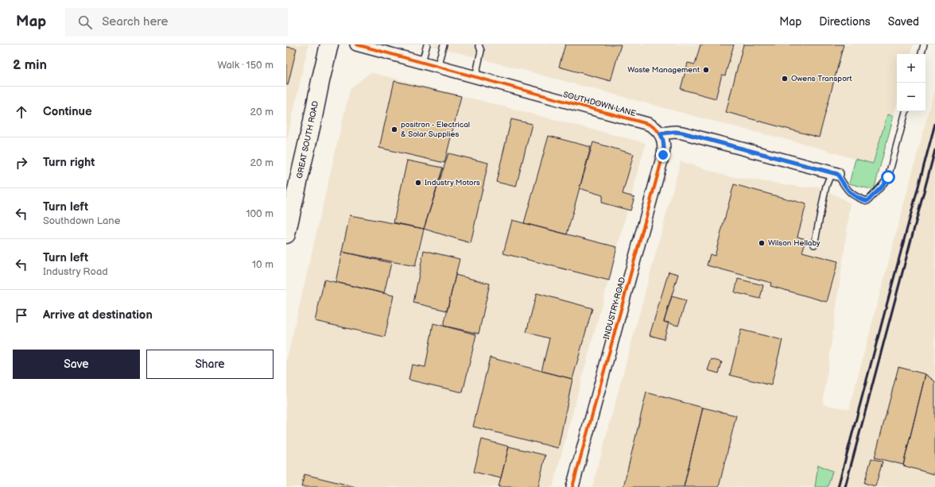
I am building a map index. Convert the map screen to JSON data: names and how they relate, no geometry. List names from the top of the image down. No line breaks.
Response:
{"streets":{"main road":["GREAT SOUTH ROAD"],"street":["SOUTHDOWN LANE","INDUSTRY ROAD"]},"crossings":[["SOUTHDOWN LANE","INDUSTRY ROAD"]],"places":["Waste Management","Owens Transport","positron - Electrical & Solar Supplies","Industry Motors","Wilson Hellaby"],"page":{"header":"Map","search":"Search here","nav":["Map","Directions","Saved"],"heading":["2 min","Walk · 150 m"],"map_buttons":["+","−"],"list":[["Continue","20 m"],["Turn right","20 m"],["Turn left","Southdown Lane","100 m"],["Turn left","Industry Road","10 m"],"Arrive at destination"],"buttons":["Save","Share"]}}
